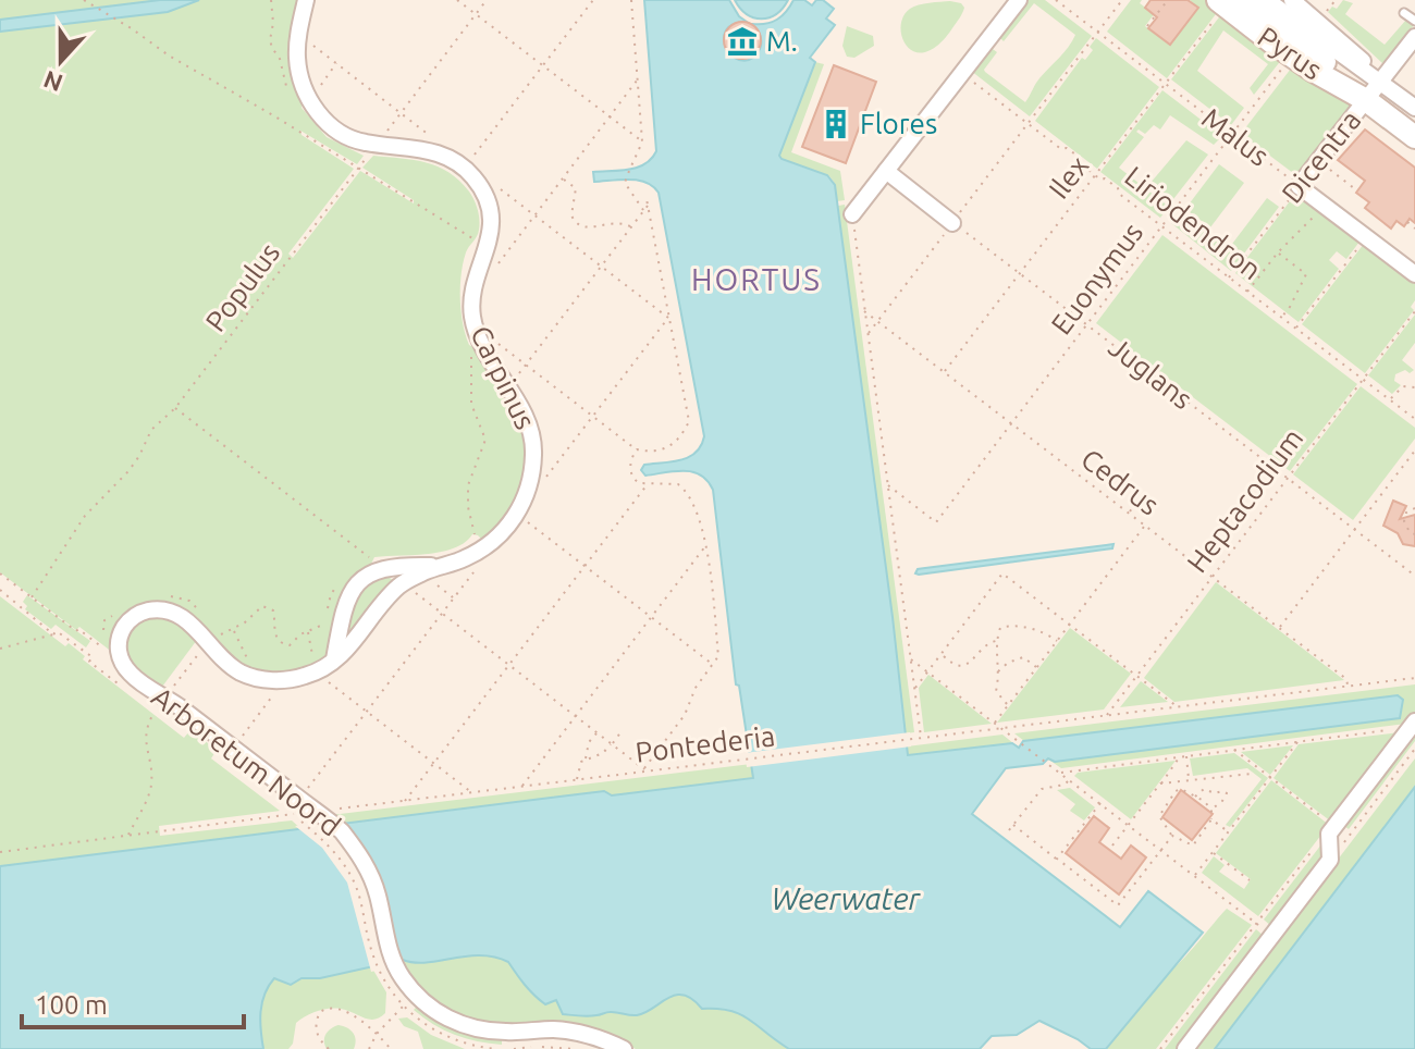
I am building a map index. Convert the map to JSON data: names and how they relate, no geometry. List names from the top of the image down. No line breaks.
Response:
{"streets":{"street":["Pyrus","Dicentra","Carpinus","Arboretum Noord"],"path":["Malus","Ilex","Liriodendron","Euonymus","Populus","Juglans","Cedrus","Heptacodium","Pontederia"]},"crossings":[["Pyrus","Dicentra"],["Pyrus","Ilex"],["Malus","Dicentra"],["Malus","Ilex"],["Malus","Euonymus"],["Dicentra","Liriodendron"],["Ilex","Liriodendron"],["Ilex","Juglans"],["Ilex","Cedrus"],["Liriodendron","Euonymus"],["Liriodendron","Heptacodium"],["Euonymus","Juglans"],["Euonymus","Cedrus"],["Juglans","Heptacodium"],["Carpinus","Arboretum Noord"],["Cedrus","Heptacodium"],["Cedrus","Pontederia"],["Heptacodium","Pontederia"],["Pontederia","Arboretum Noord"]],"districts":["HORTUS"],"water":["Weerwater"],"places":{"museum":["M."],"building":["Flores"]},"scale_bar":"100 m","north":"bottom"}
